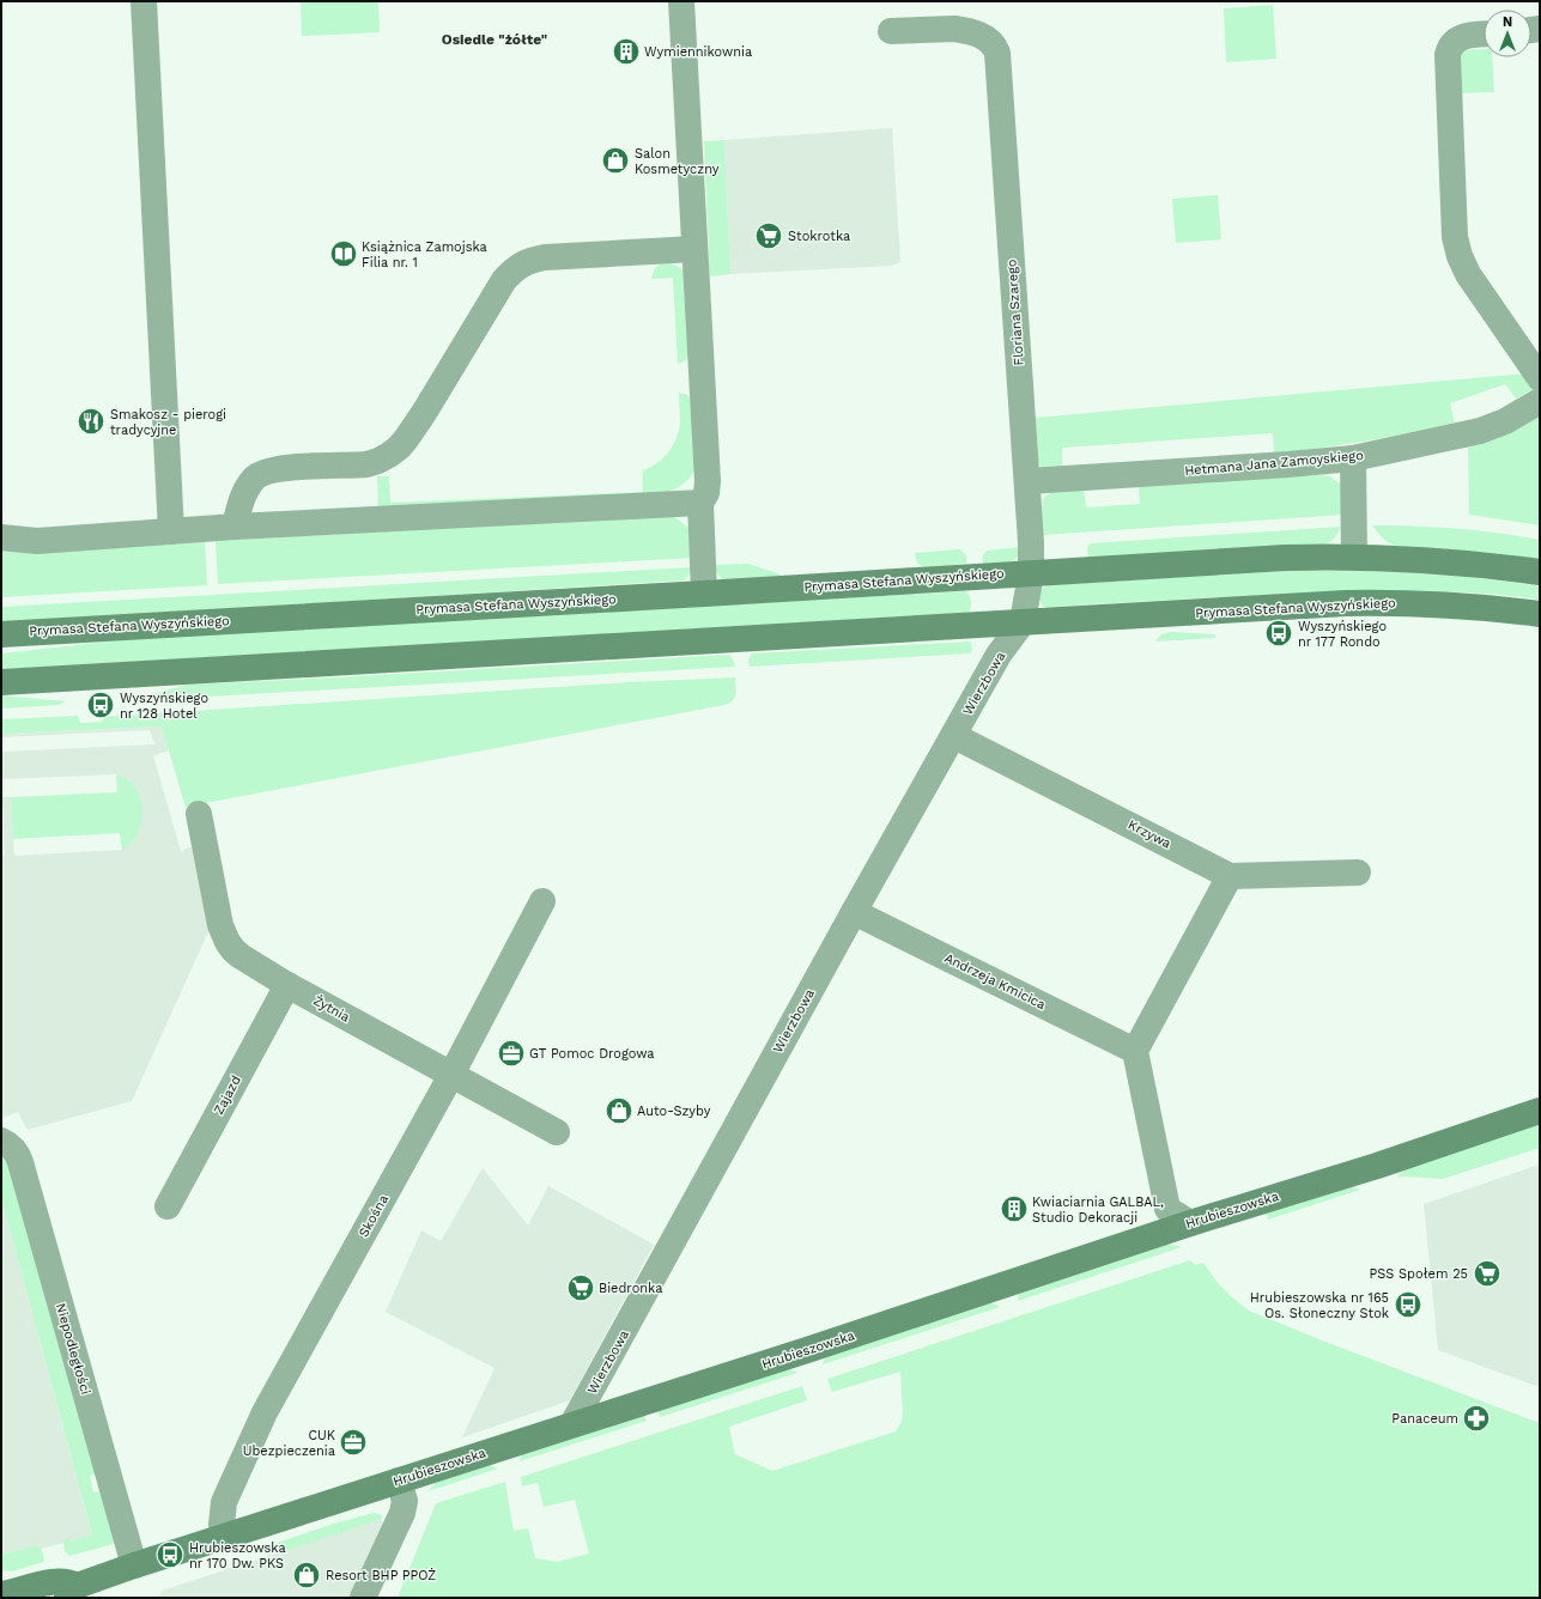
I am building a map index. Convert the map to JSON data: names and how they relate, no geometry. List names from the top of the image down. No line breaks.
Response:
{"streets":{"main road":["Prymasa Stefana Wyszyńskiego","Hrubieszowska"],"street":["Floriana Szarego","Hetmana Jana Zamoyskiego","Wierzbowa","Krzywa","Andrzeja Kmicica","Żytnia","Zajazd","Skośna","Niepodległości"]},"crossings":[["Floriana Szarego","Hetmana Jana Zamoyskiego"],["Floriana Szarego","Prymasa Stefana Wyszyńskiego"],["Prymasa Stefana Wyszyńskiego","Wierzbowa"],["Wierzbowa","Krzywa"],["Wierzbowa","Andrzeja Kmicica"],["Wierzbowa","Hrubieszowska"],["Żytnia","Zajazd"],["Żytnia","Skośna"],["Hrubieszowska","Skośna"],["Hrubieszowska","Niepodległości"]],"districts":["Osiedle \"żółte\""],"places":{"building":["Wymiennikownia","Kwiaciarnia GALBAL, Studio Dekoracji"],"shop":["Salon Kosmetyczny","Auto-Szyby","Resort BHP PPOŻ"],"supermarket":["Stokrotka","PSS Społem 25","Biedronka"],"library":["Książnica Zamojska Filia nr. 1"],"restaurant":["Smakosz - pierogi tradycyjne"],"bus stop":["Wyszyńskiego nr 177 Rondo","Wyszyńskiego nr 128 Hotel","Hrubieszowska nr 165 Os. Słoneczny Stok","Hrubieszowska nr 170 Dw. PKS"],"office":["GT Pomoc Drogowa","CUK Ubezpieczenia"],"pharmacy":["Panaceum"]},"north":"top"}
